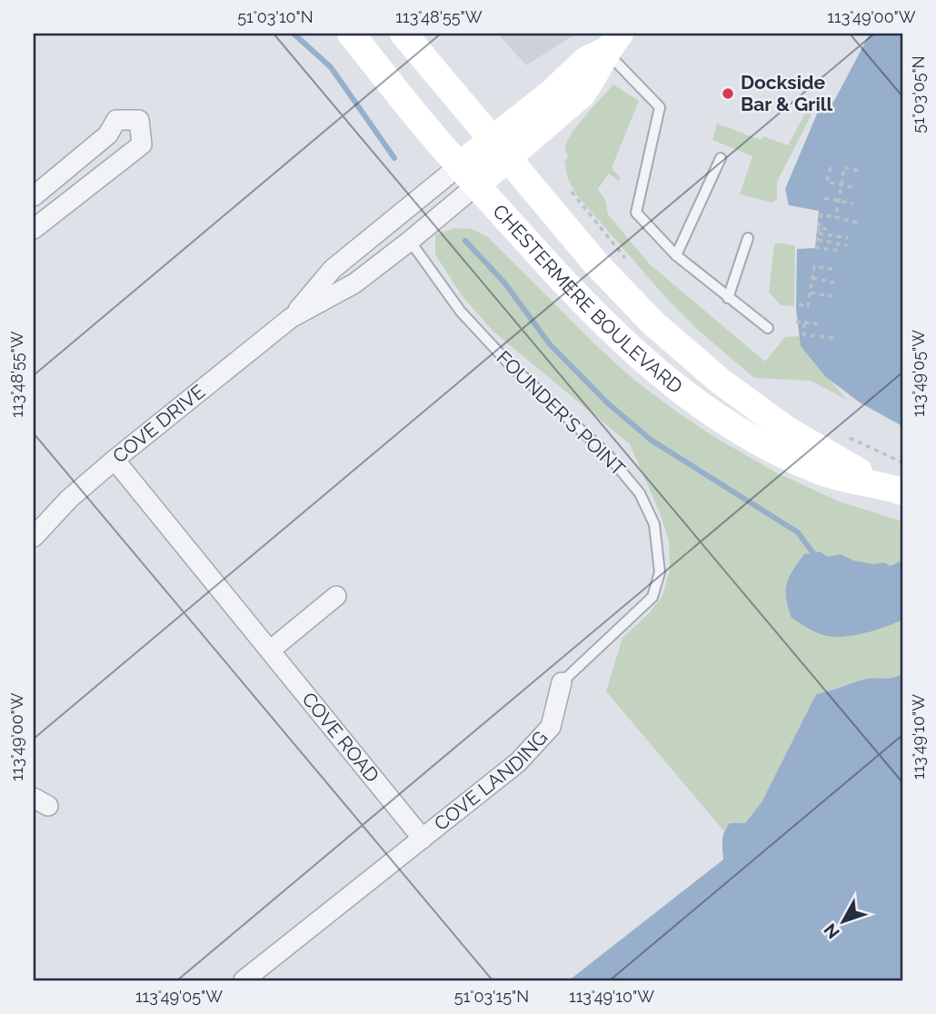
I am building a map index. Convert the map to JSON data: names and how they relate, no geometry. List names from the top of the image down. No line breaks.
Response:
{"streets":{"main road":["CHESTERMERE BOULEVARD"],"street":["COVE DRIVE","COVE ROAD","COVE LANDING"],"lane":["FOUNDER'S POINT"]},"crossings":[["CHESTERMERE BOULEVARD","COVE DRIVE"],["FOUNDER'S POINT","COVE DRIVE"],["FOUNDER'S POINT","COVE LANDING"],["COVE DRIVE","COVE ROAD"],["COVE ROAD","COVE LANDING"]],"places":["Dockside Bar & Grill"],"north":"bottom left","coordinates":["51°03'10\"N","113°48'55\"W","113°49'00\"W","51°03'05\"N","113°49'05\"W","113°49'10\"W","51°03'15\"N"]}
